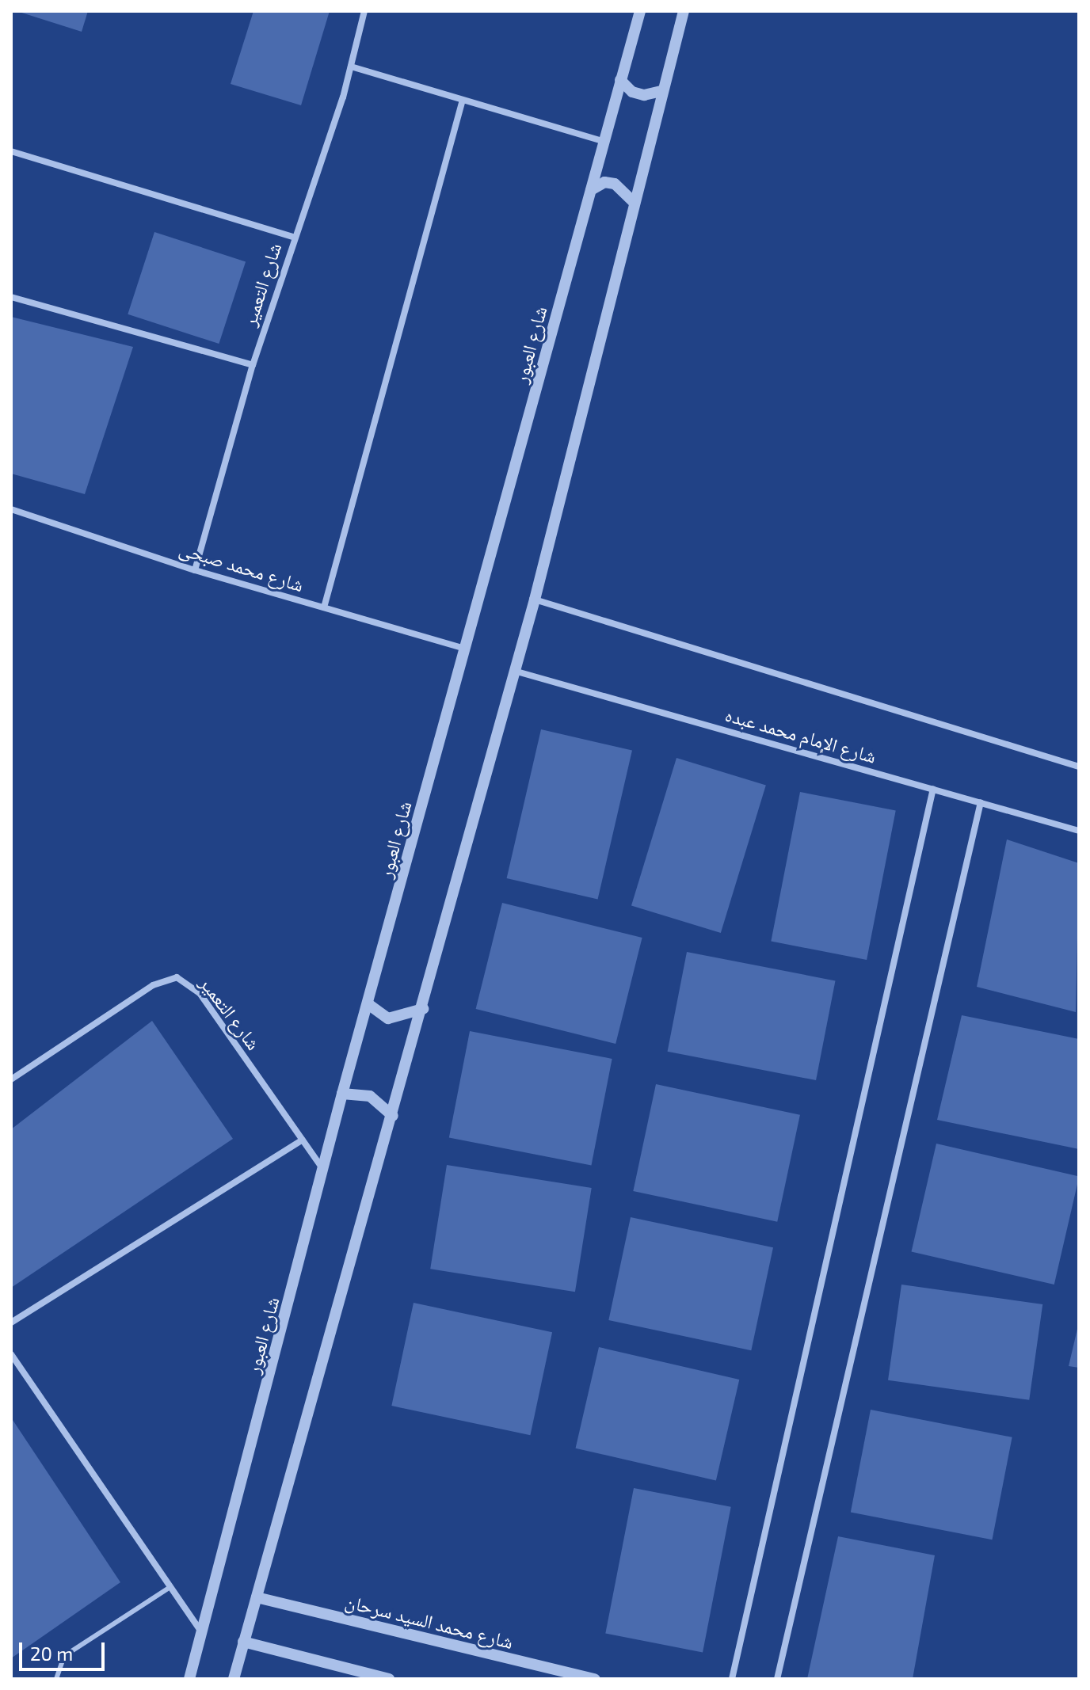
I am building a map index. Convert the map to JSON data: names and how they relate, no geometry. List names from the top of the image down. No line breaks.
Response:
{"streets":{"street":["شارع التعمير","شارع العبور","شارع محمد صبحى","شارع الإمام محمد عبده","شارع محمد السيد سرحان"]},"crossings":[["شارع التعمير","شارع العبور"],["شارع التعمير","شارع محمد صبحى"],["شارع العبور","شارع محمد صبحى"]],"scale_bar":"20 m"}
